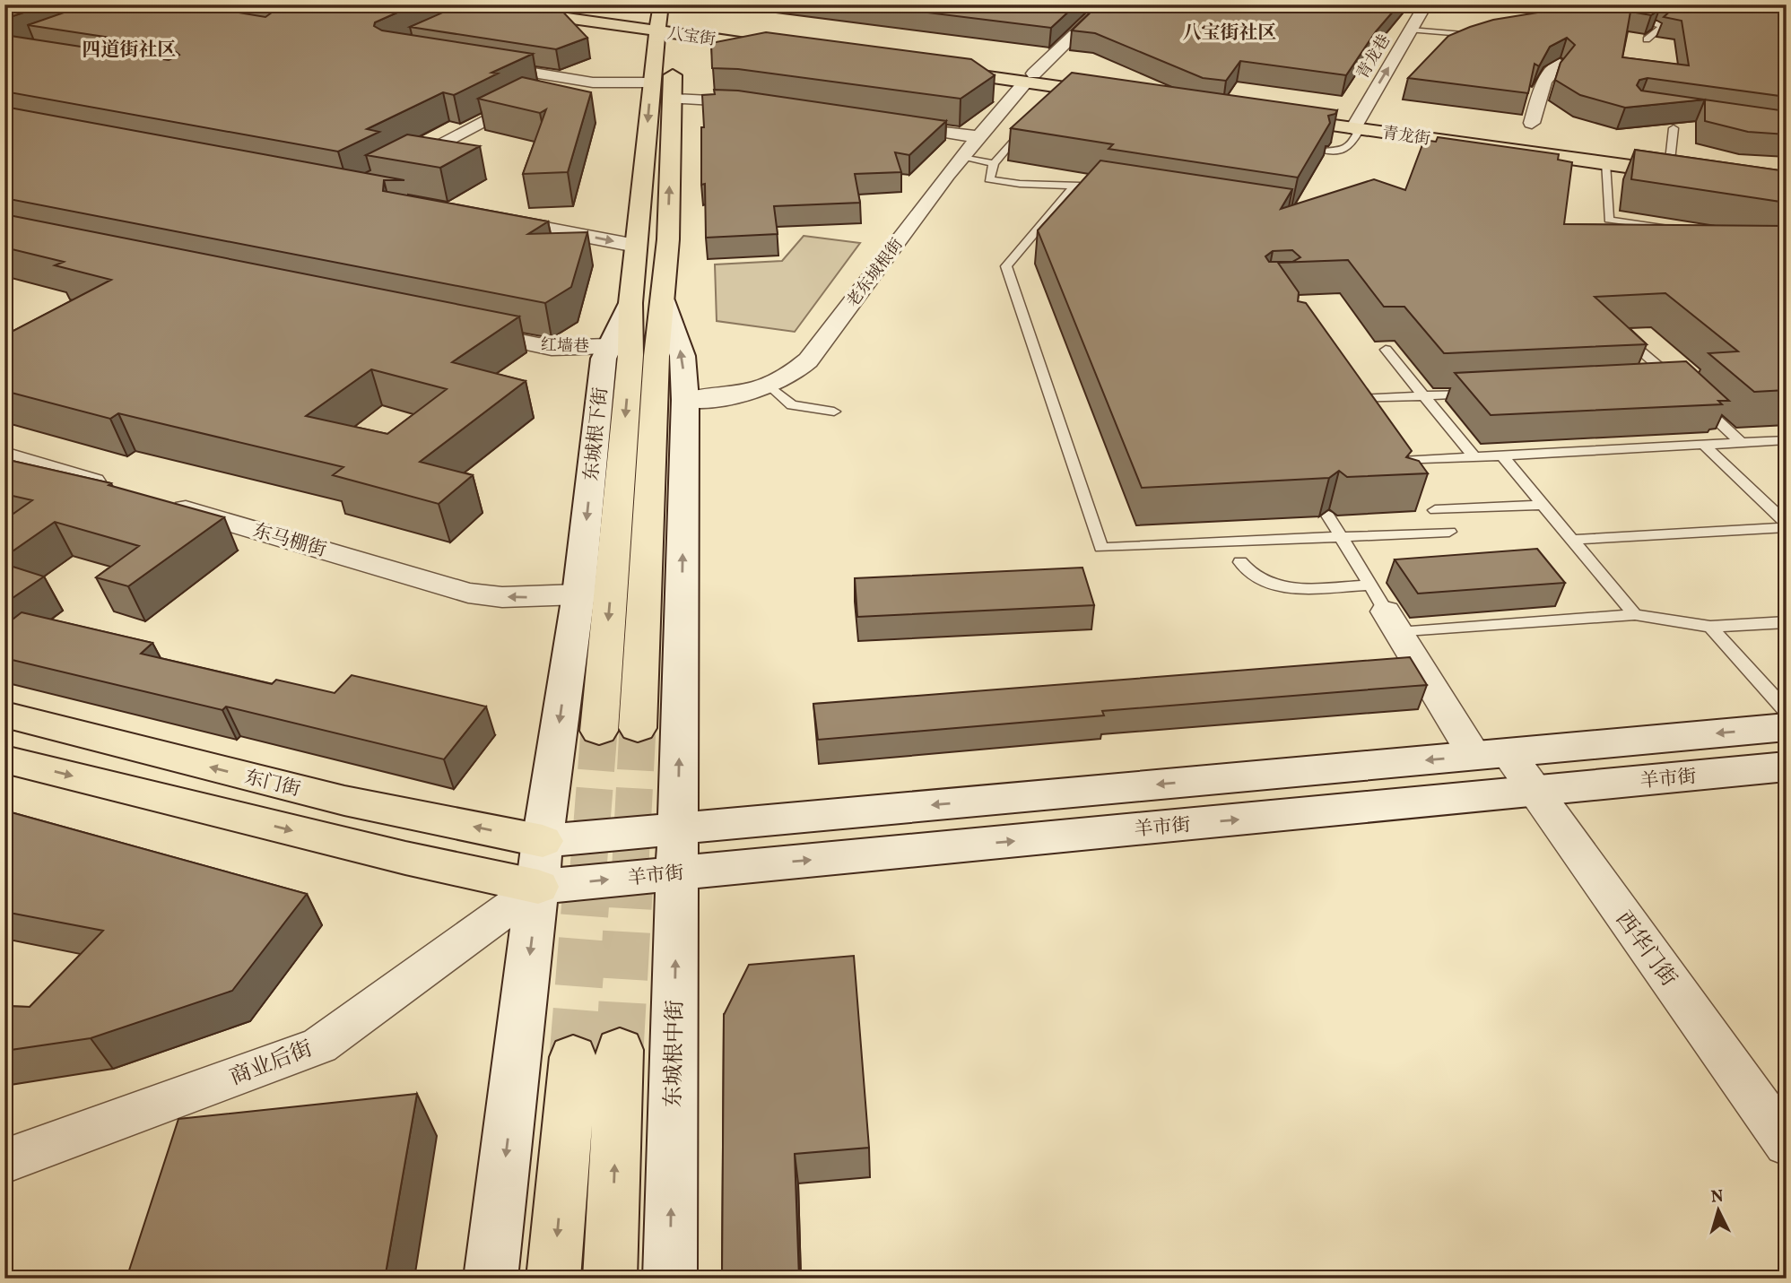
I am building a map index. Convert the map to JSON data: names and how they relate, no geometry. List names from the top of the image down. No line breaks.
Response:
{"streets":{"main road":["八宝街","青龙街","东城根下街","东门街"],"street":["青龙巷","老东城根街","红墙巷","东马棚街","羊市街","西华门街","东城根中街","商业后街"]},"crossings":[["八宝街","东城根下街"],["青龙巷","青龙街"],["红墙巷","东城根下街"],["东城根下街","东马棚街"],["东城根下街","羊市街"],["东城根下街","东门街"],["羊市街","东门街"],["羊市街","西华门街"],["羊市街","东城根中街"],["羊市街","商业后街"]],"one_way":["青龙巷","东马棚街"],"districts":["八宝街社区","四道街社区"],"north":"top"}
